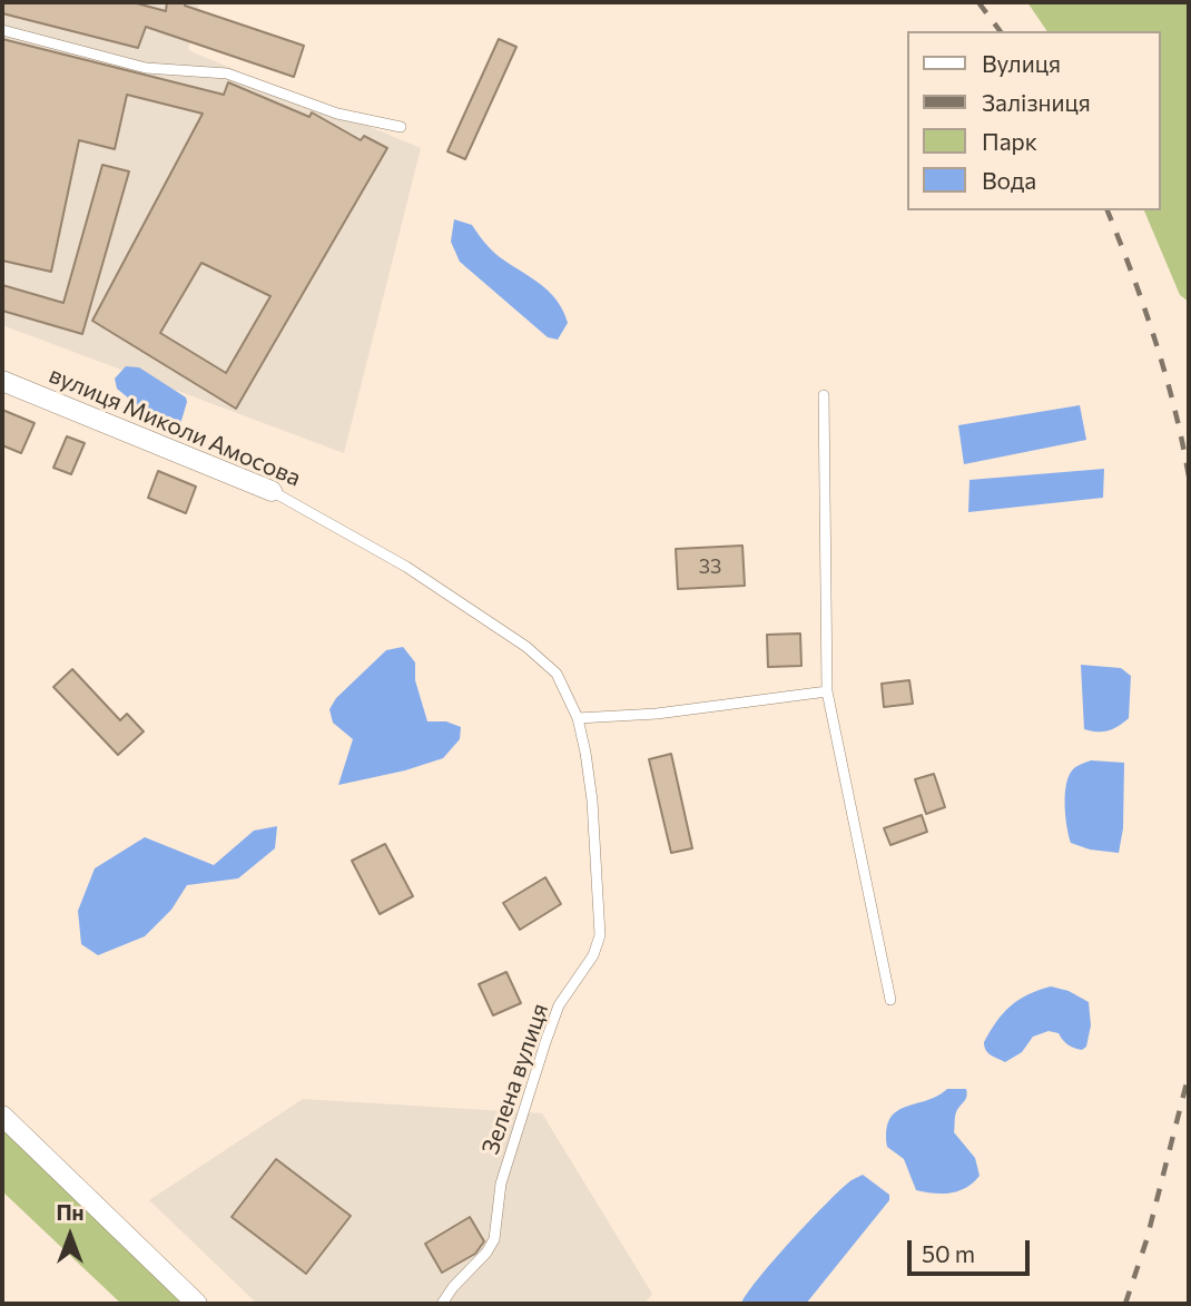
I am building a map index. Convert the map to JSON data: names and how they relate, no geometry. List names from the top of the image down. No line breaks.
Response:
{"streets":{"street":["вулиця Миколи Амосова"],"lane":["Зелена вулиця"]},"crossings":[["вулиця Миколи Амосова","Зелена вулиця"]],"house_numbers":["33"],"legend":["Вулиця","Залізниця","Парк","Вода"],"scale_bar":"50 m","north":"top"}
